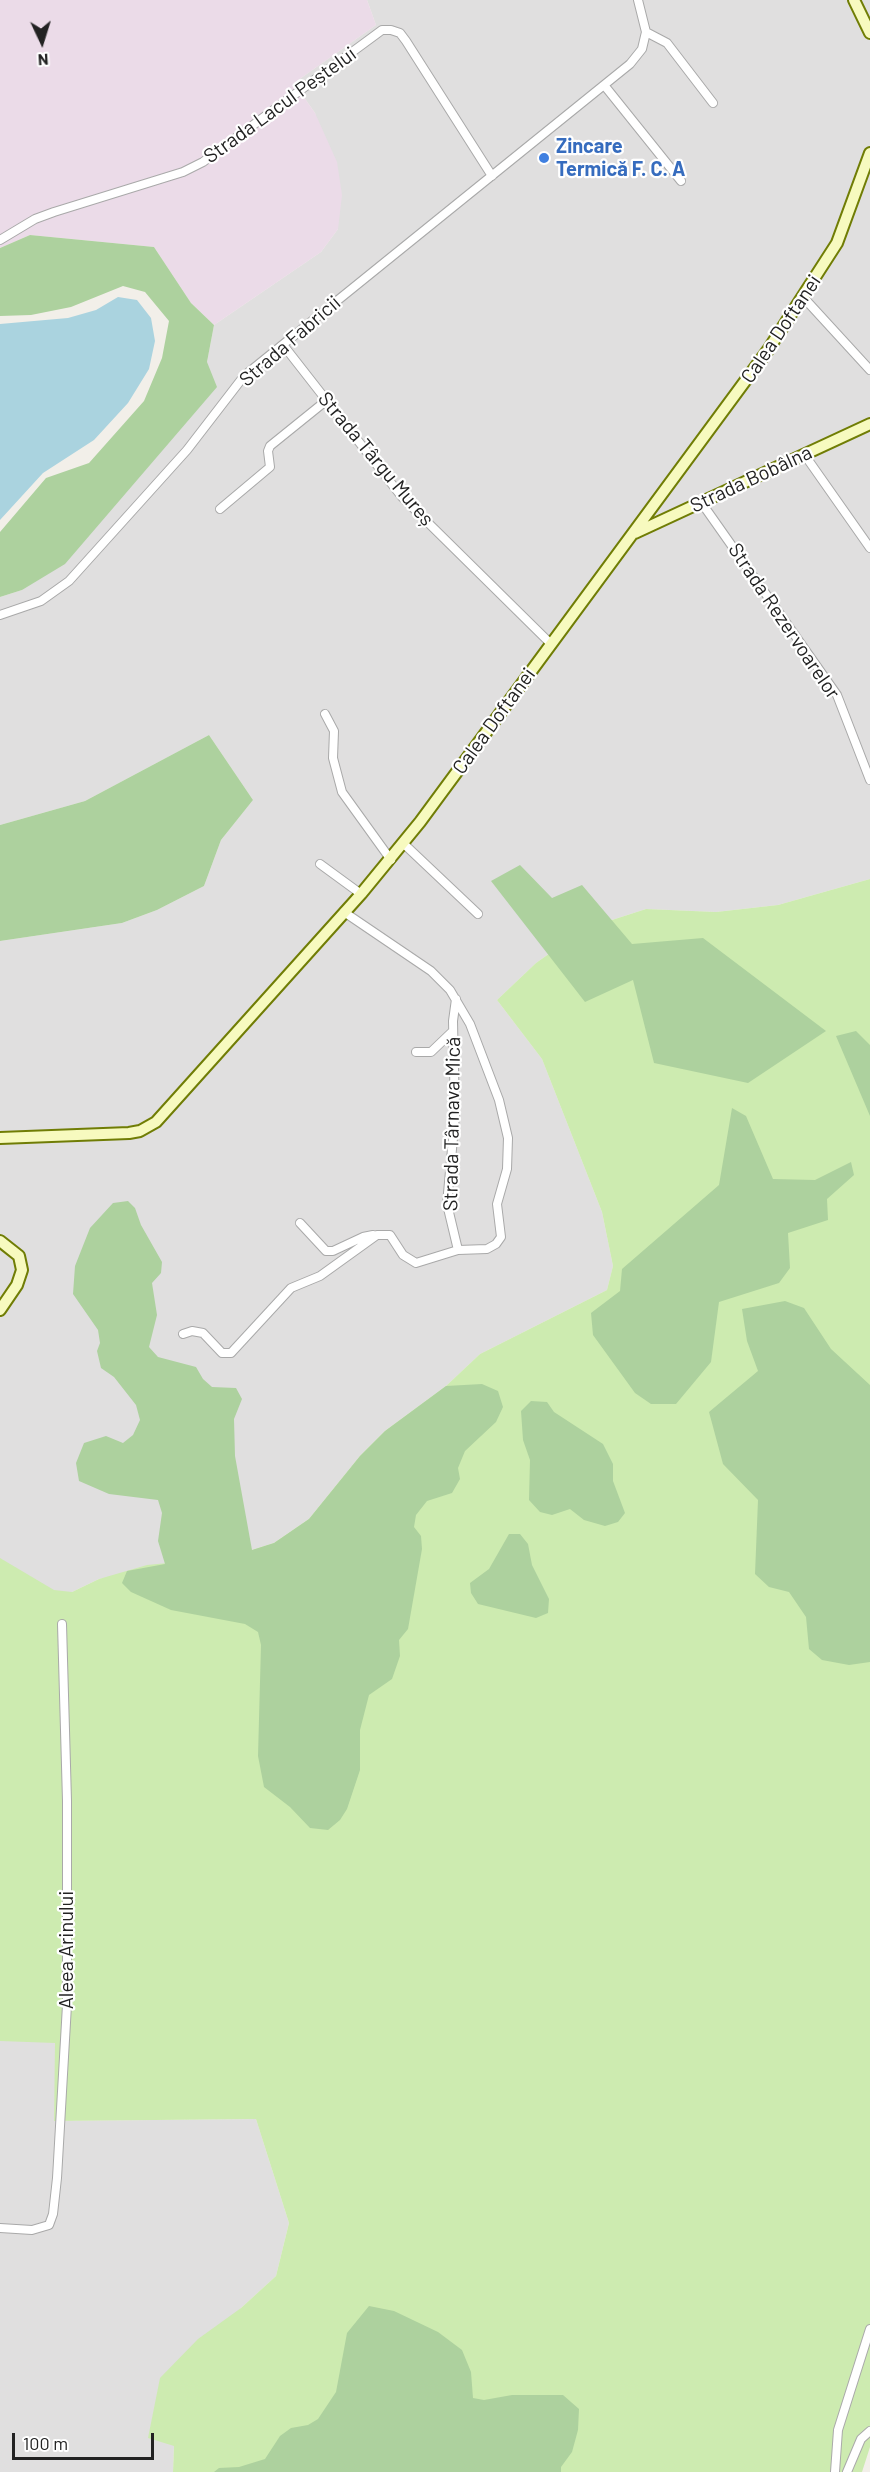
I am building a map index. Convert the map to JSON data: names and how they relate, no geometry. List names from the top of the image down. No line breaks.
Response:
{"streets":{"main road":["Calea Doftanei","Strada Bobâlna"],"street":["Strada Lacul Peștelui","Strada Fabricii","Strada Târgu Mureș","Strada Rezervoarelor","Strada Târnava Mică","Aleea Arinului"]},"crossings":[["Strada Lacul Peștelui","Strada Fabricii"],["Calea Doftanei","Strada Târgu Mureș"],["Calea Doftanei","Strada Bobâlna"],["Strada Fabricii","Strada Târgu Mureș"],["Strada Bobâlna","Strada Rezervoarelor"]],"places":["Zincare Termică F. C. A"],"scale_bar":"100 m","north":"bottom"}
